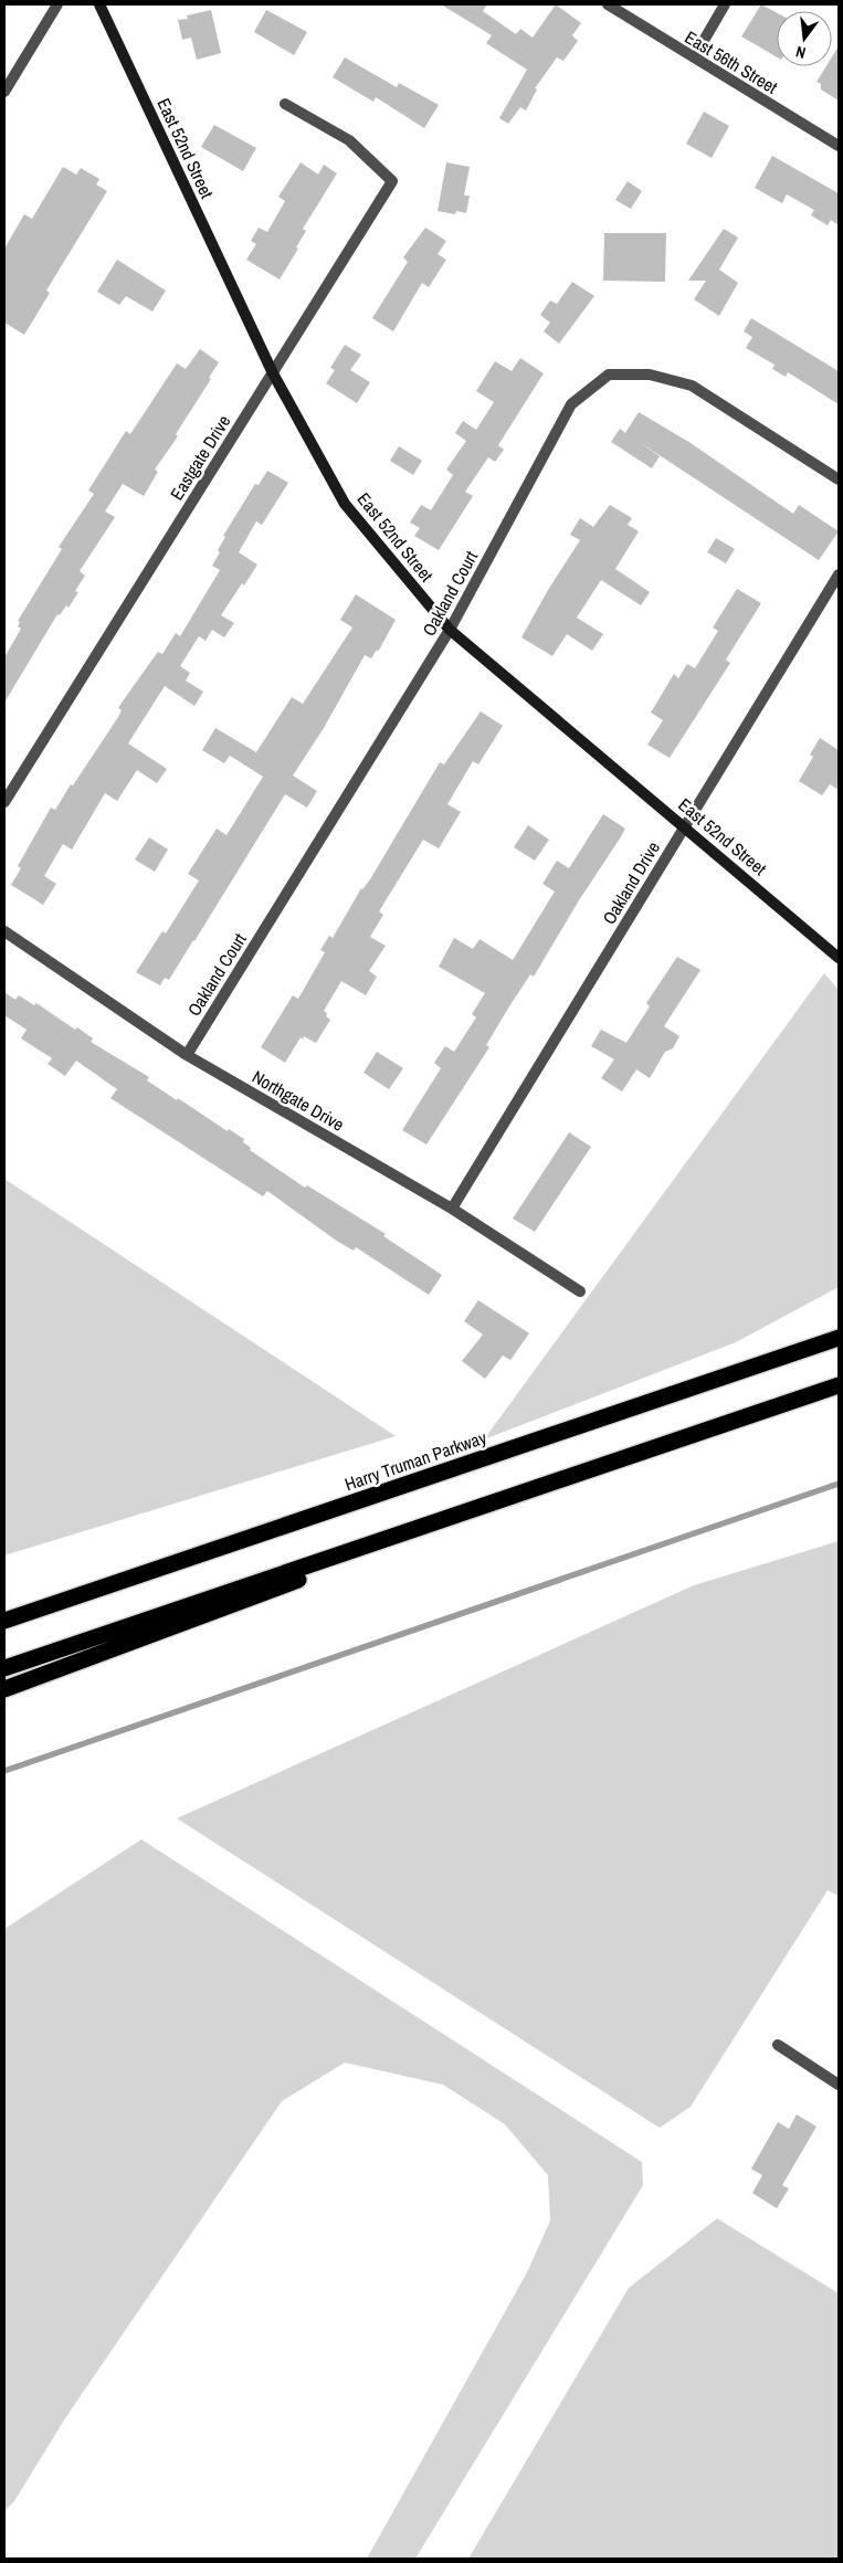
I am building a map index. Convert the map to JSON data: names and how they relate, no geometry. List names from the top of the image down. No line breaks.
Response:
{"streets":{"highway":["Harry Truman Parkway"],"main road":["East 52nd Street"],"street":["East 56th Street","Eastgate Drive","Oakland Court","Oakland Drive","Northgate Drive"]},"crossings":[["East 52nd Street","Eastgate Drive"],["East 52nd Street","Oakland Court"],["East 52nd Street","Oakland Drive"],["Oakland Court","Northgate Drive"],["Oakland Drive","Northgate Drive"]],"north":"bottom"}
